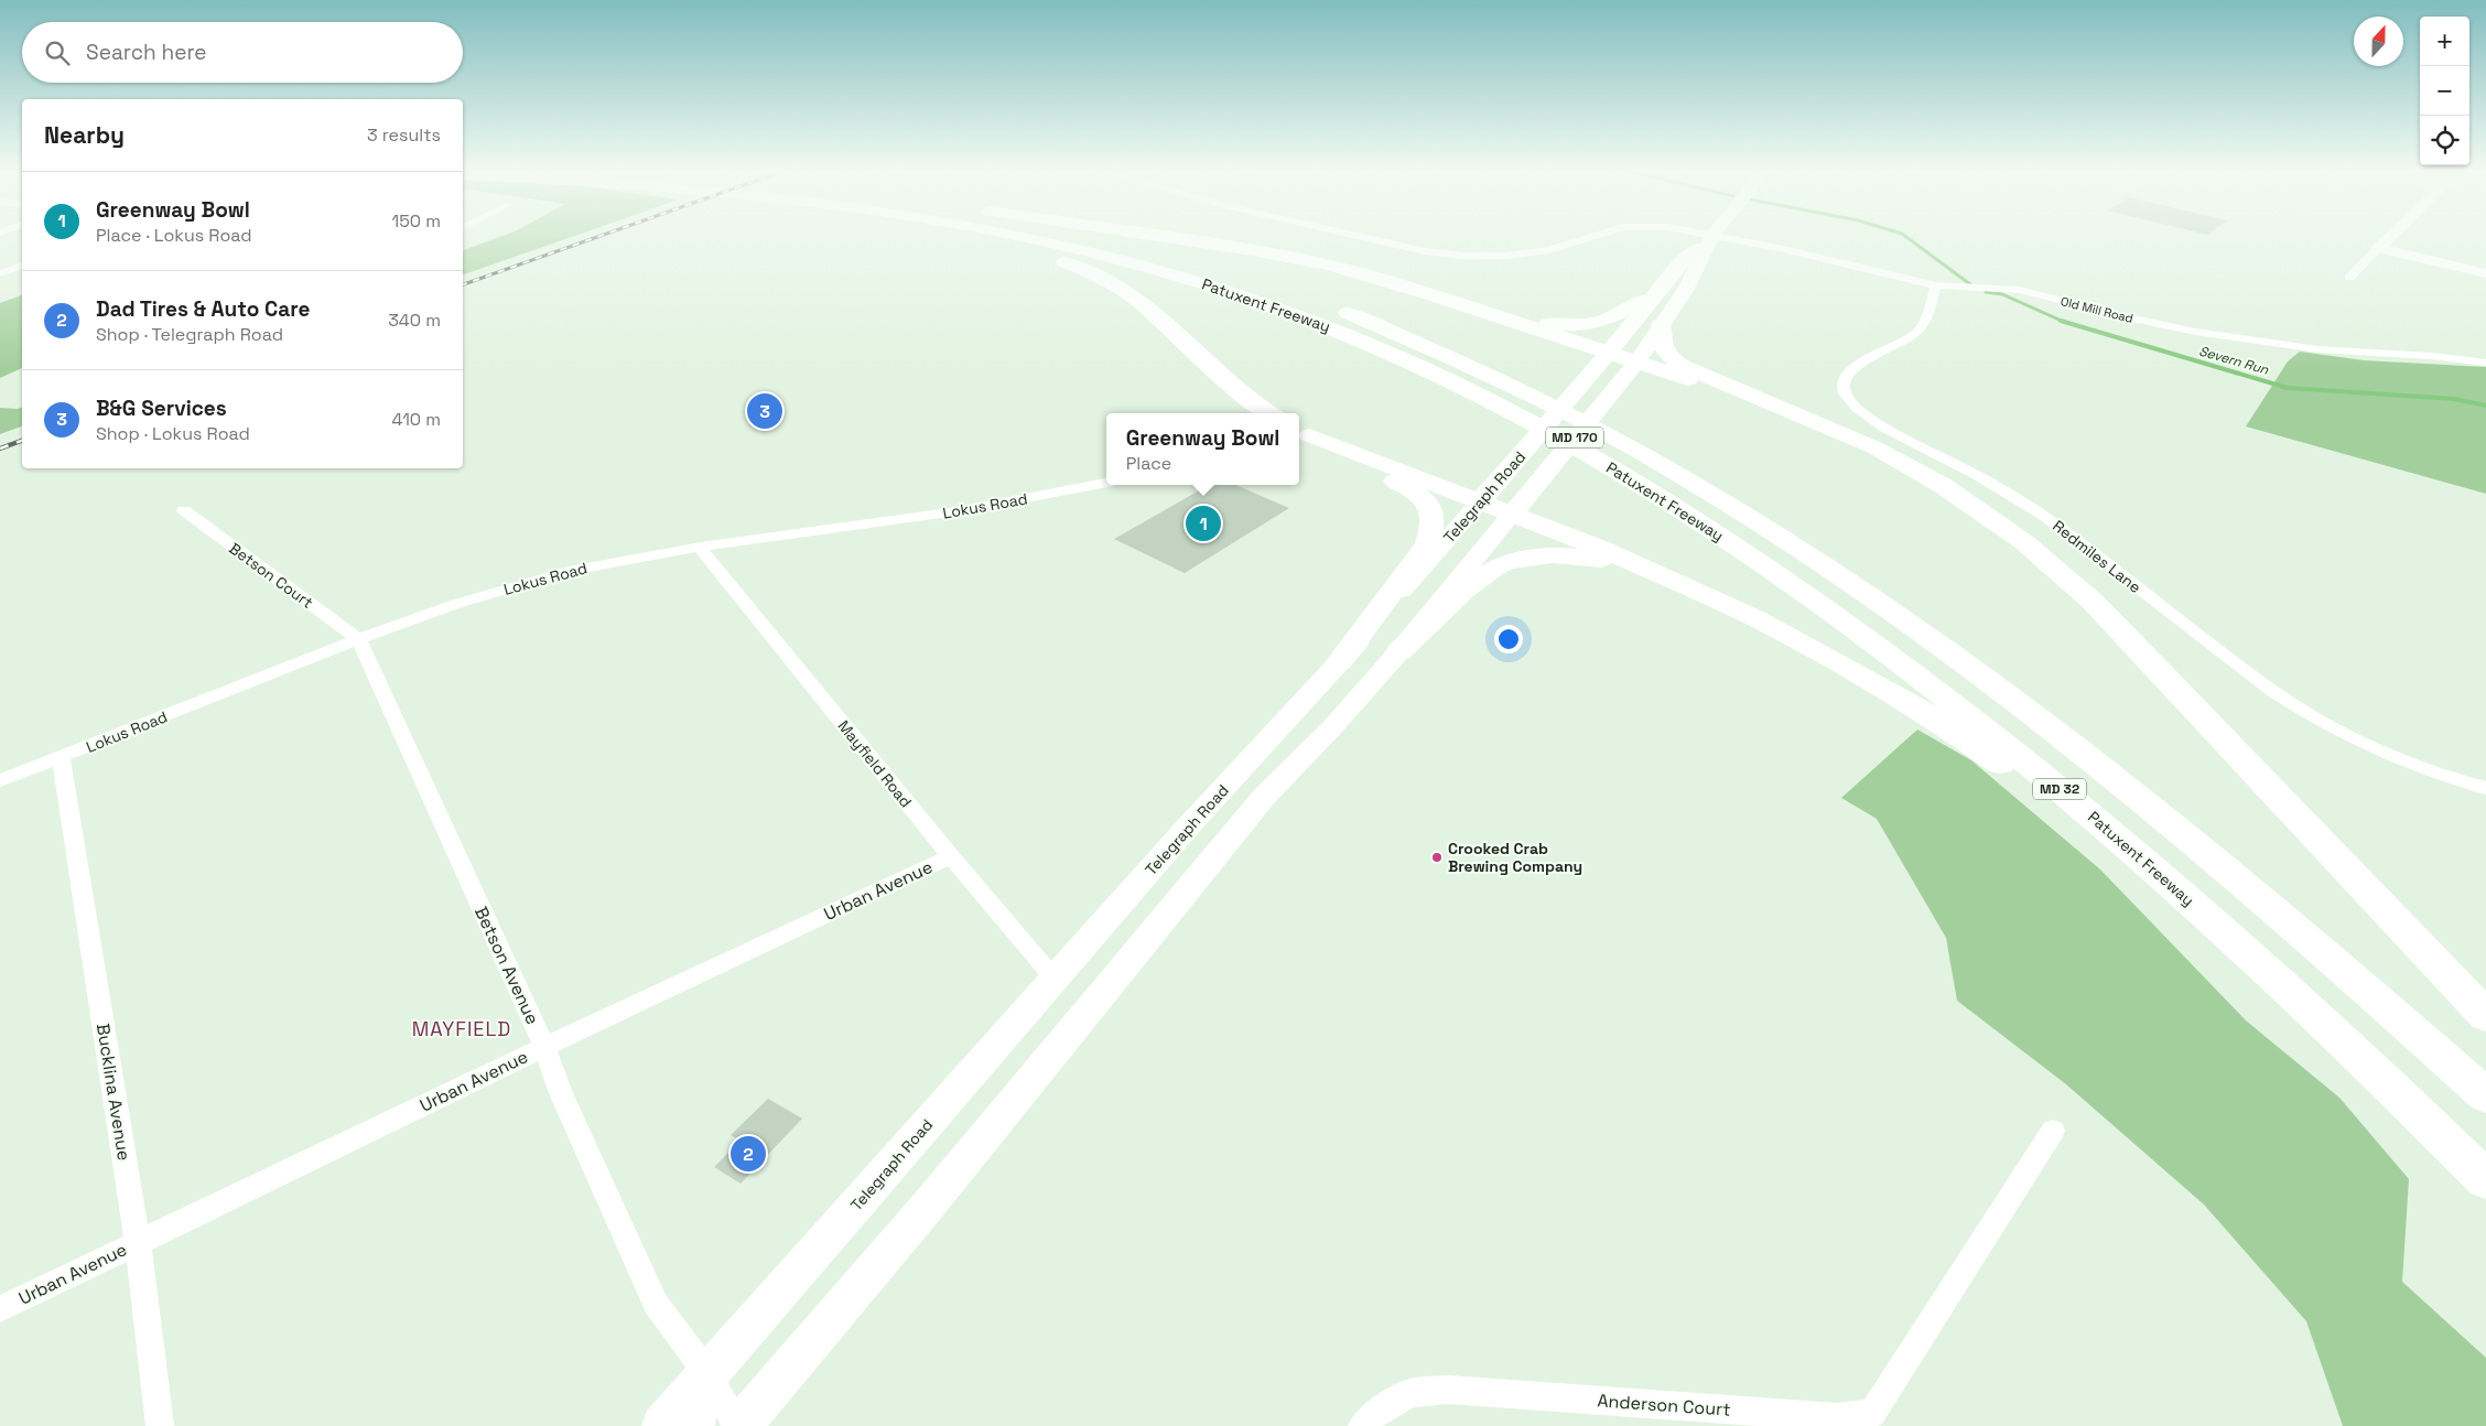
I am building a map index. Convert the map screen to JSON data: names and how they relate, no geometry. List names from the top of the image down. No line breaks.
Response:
{"streets":{"highway":["Patuxent Freeway","MD 32"],"main road":["MD 170","Telegraph Road"],"street":["Old Mill Road","Lokus Road","Redmiles Lane","Betson Court","Mayfield Road","Urban Avenue","Betson Avenue","Bucklina Avenue","Anderson Court"]},"crossings":[["Old Mill Road","Redmiles Lane"],["Telegraph Road","Mayfield Road"],["Telegraph Road","Betson Avenue"],["Lokus Road","Betson Court"],["Lokus Road","Mayfield Road"],["Lokus Road","Betson Avenue"],["Lokus Road","Bucklina Avenue"],["Betson Court","Betson Avenue"],["Mayfield Road","Urban Avenue"],["Urban Avenue","Betson Avenue"],["Urban Avenue","Bucklina Avenue"]],"districts":["MAYFIELD"],"water":["Severn Run"],"places":["Crooked Crab Brewing Company"],"north":"top","page":{"map_buttons":["+","−"],"search":"Search here","heading":["Nearby","3 results"],"list":[{"mark":"1","name":"Greenway Bowl","note":"Place · Lokus Road","value":"150 m"},{"mark":"2","name":"Dad Tires & Auto Care","note":"Shop · Telegraph Road","value":"340 m"},{"mark":"3","name":"B&G Services","note":"Shop · Lokus Road","value":"410 m"}],"pins":["3","1","2"],"popup":["Greenway Bowl","Place"]}}
